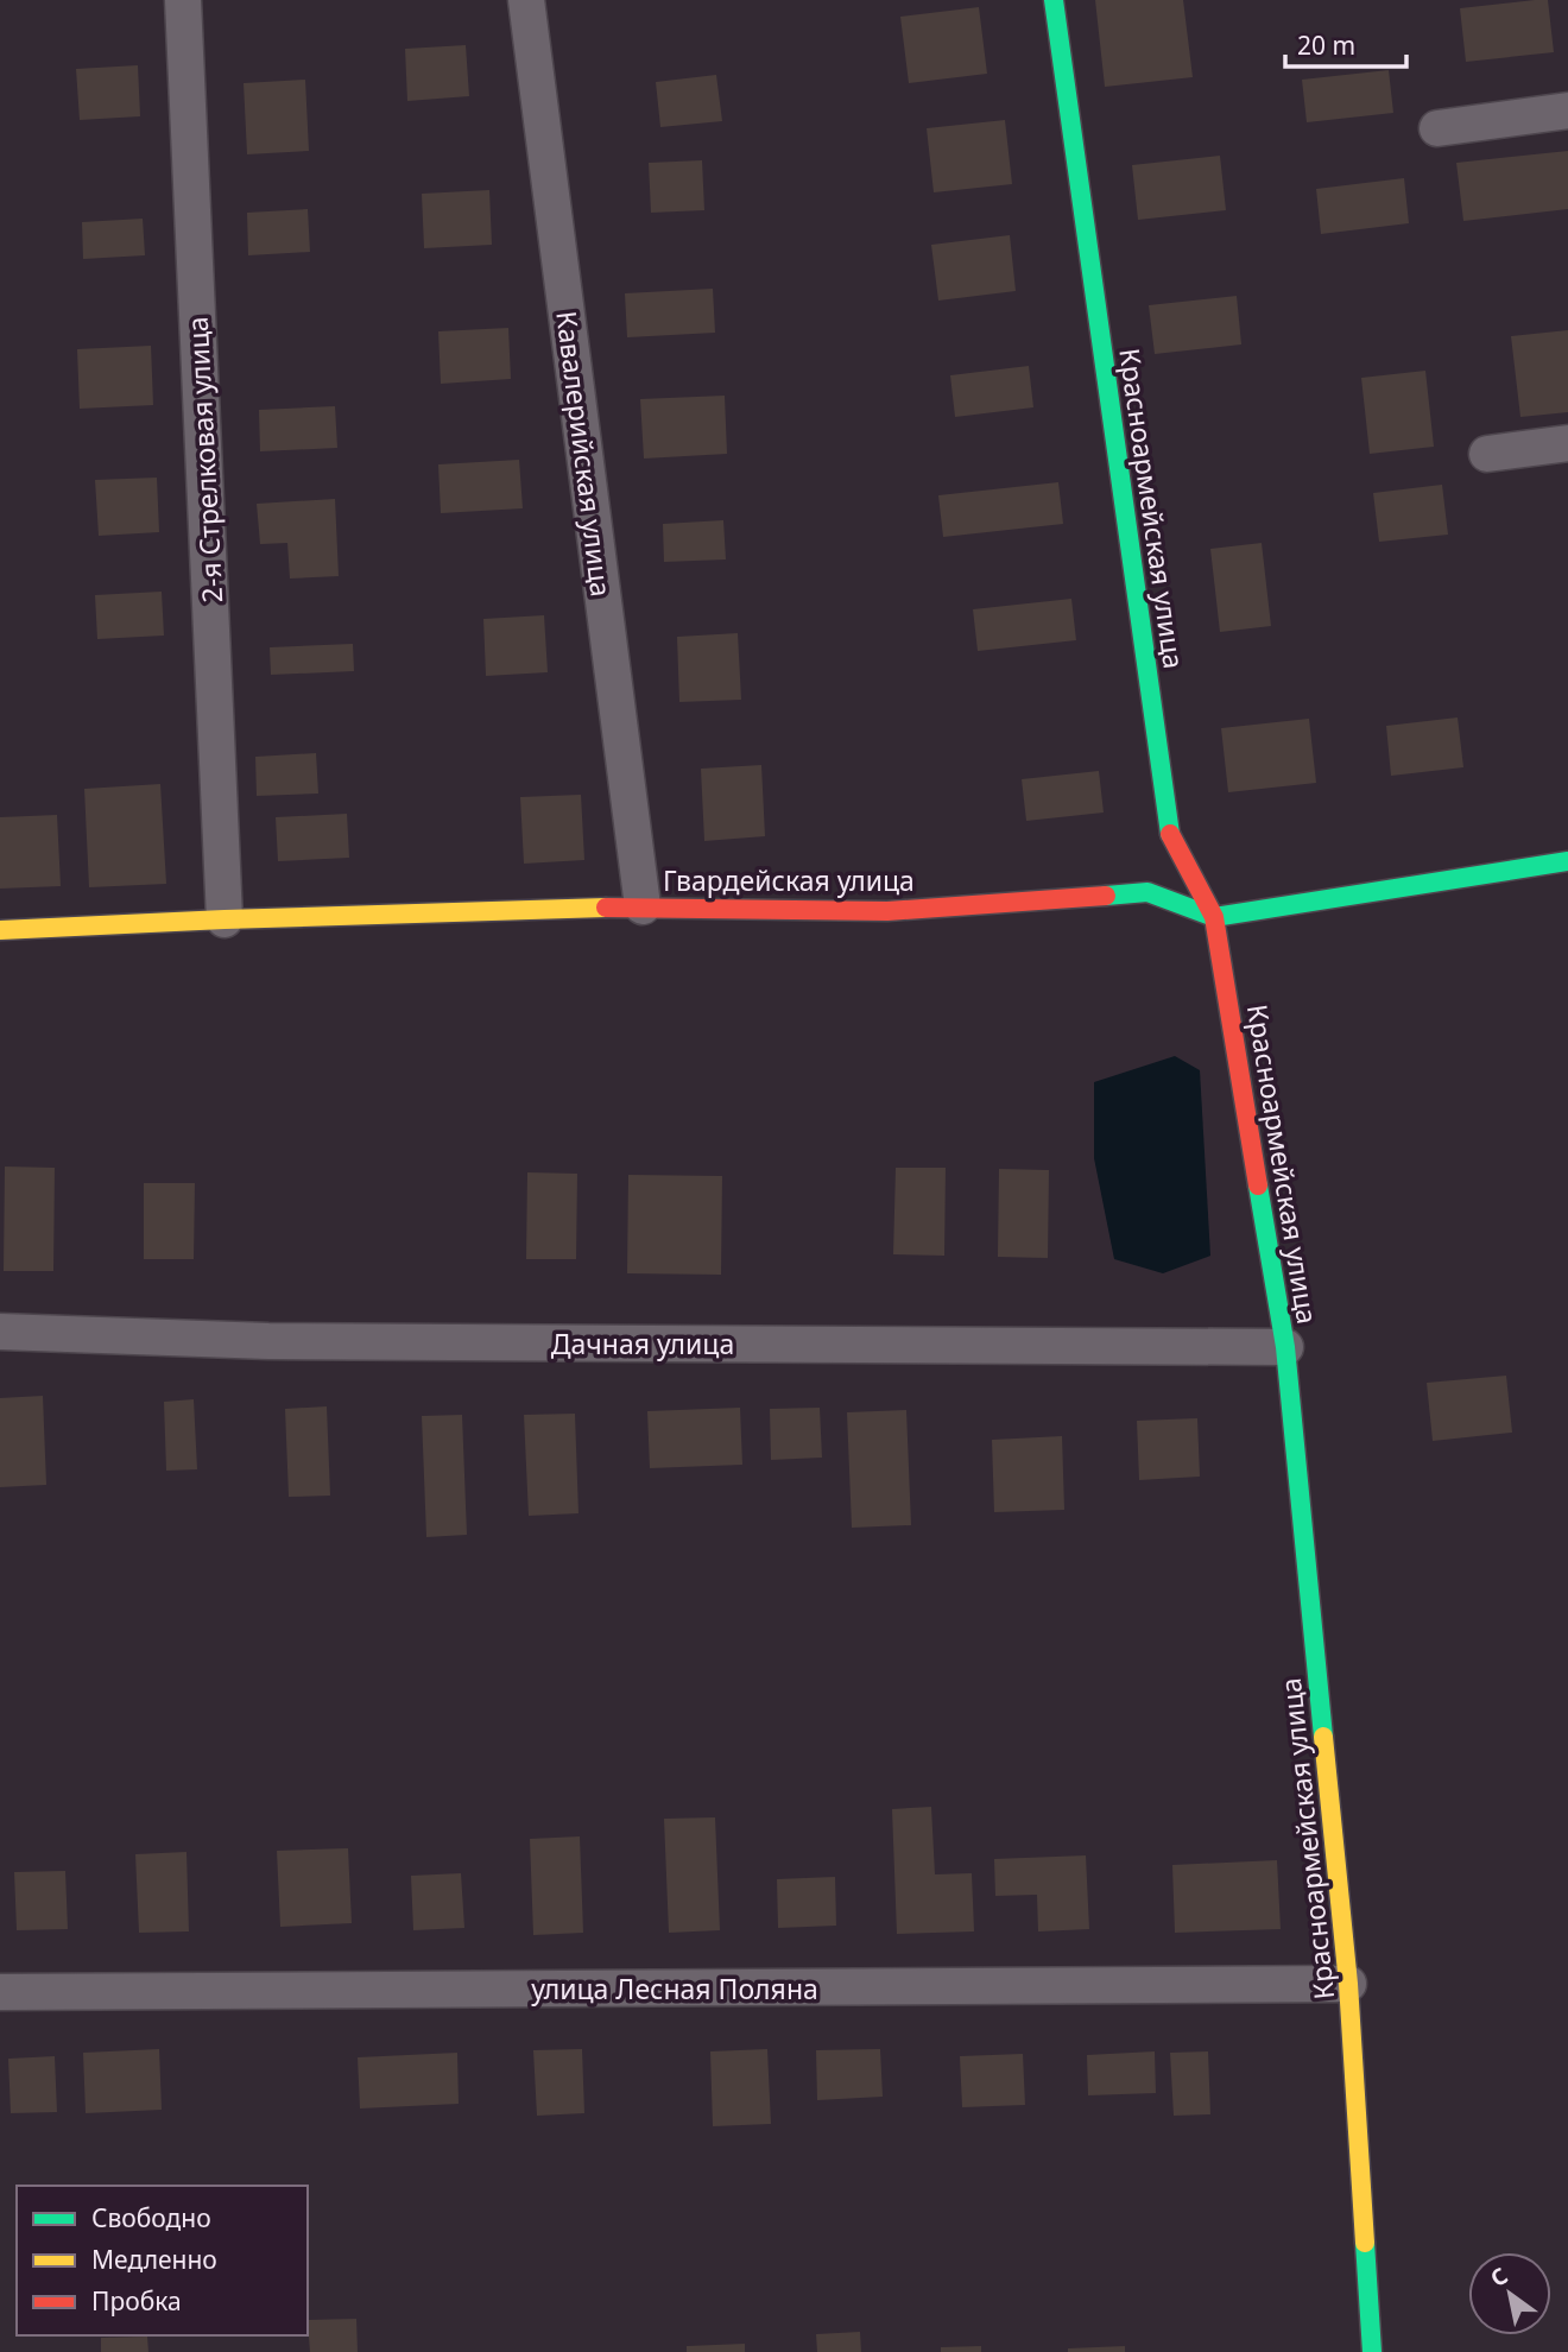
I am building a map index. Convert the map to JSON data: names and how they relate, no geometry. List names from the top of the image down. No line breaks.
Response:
{"streets":{"street":["Кавалерийская улица","2-я Стрелковая улица","Красноармейская улица","Гвардейская улица","Дачная улица","улица Лесная Поляна"]},"crossings":[["Кавалерийская улица","Гвардейская улица"],["2-я Стрелковая улица","Гвардейская улица"],["Красноармейская улица","Гвардейская улица"],["Красноармейская улица","Дачная улица"],["Красноармейская улица","улица Лесная Поляна"]],"legend":["Свободно","Медленно","Пробка"],"scale_bar":"20 m","north":"top left"}
